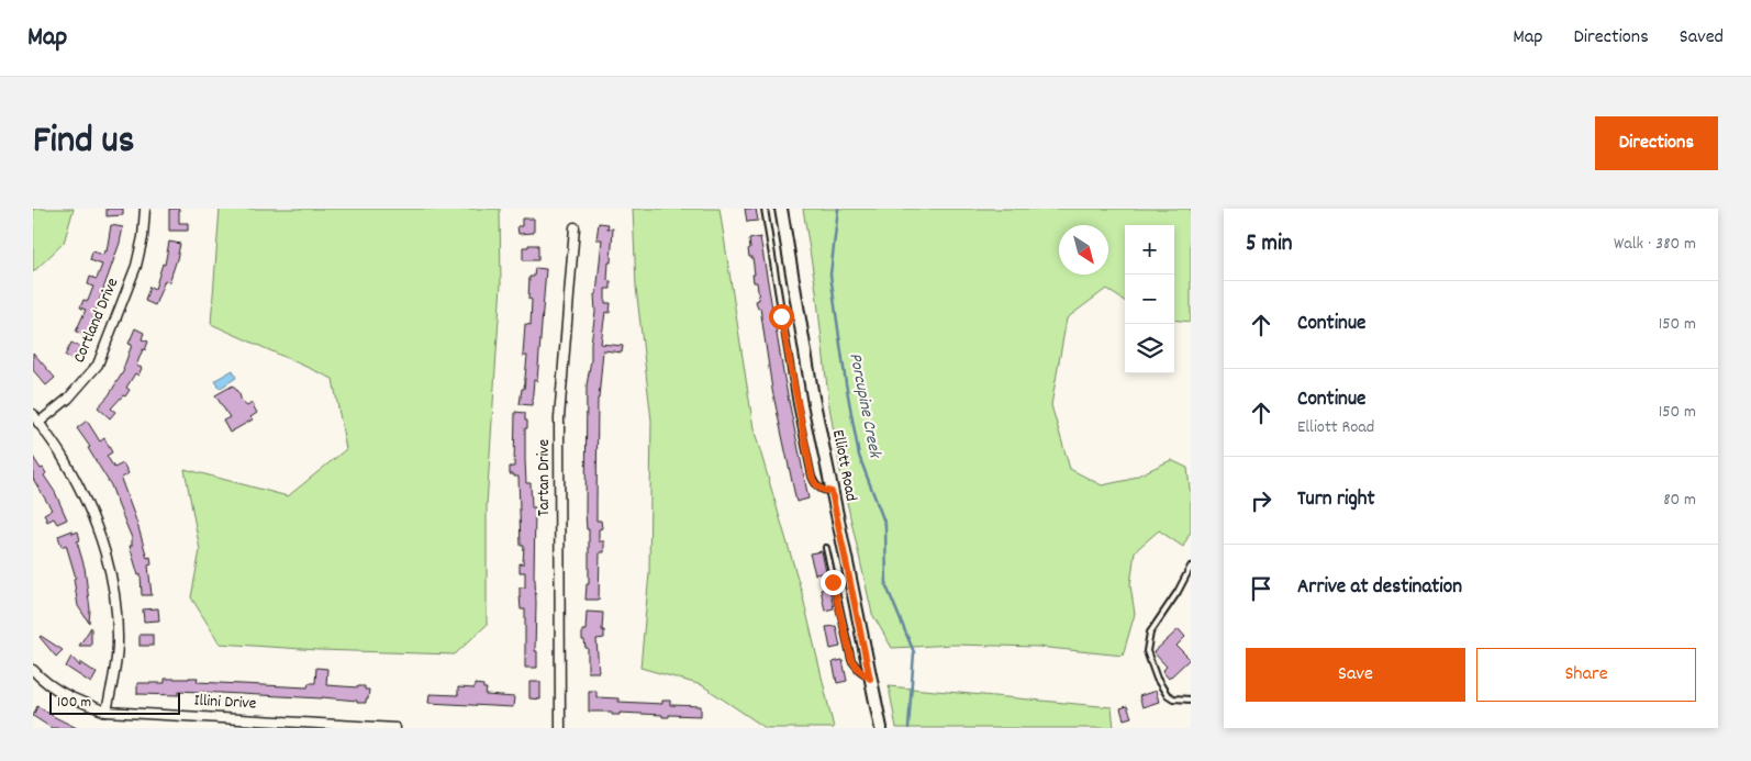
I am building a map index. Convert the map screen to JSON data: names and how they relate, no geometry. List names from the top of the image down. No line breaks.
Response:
{"streets":{"street":["Cortland Drive","Elliott Road","Tartan Drive","Illini Drive"]},"water":["Porcupine Creek"],"scale_bar":"100 m","north":"bottom right","page":{"header":"Map","nav":["Map","Directions","Saved"],"title":"Find us","buttons":["Directions",["Save","Share"]],"heading":["5 min","Walk · 380 m"],"map_buttons":["+","−"],"list":[["Continue","150 m"],["Continue","Elliott Road","150 m"],["Turn right","80 m"],"Arrive at destination"],"scale":"100 m"}}
